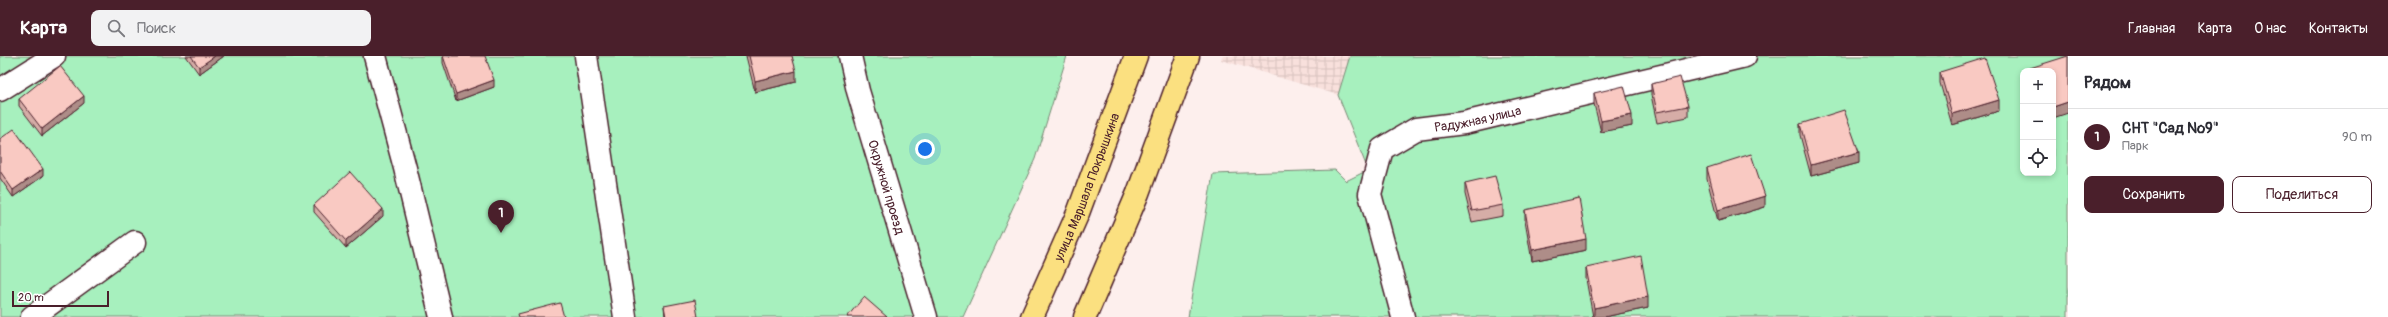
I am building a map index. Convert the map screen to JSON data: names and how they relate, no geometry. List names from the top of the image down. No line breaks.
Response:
{"streets":{"main road":["улица Маршала Покрышкина"],"street":["Радужная улица","Окружной проезд"]},"scale_bar":"20 m","page":{"header":"Карта","search":"Поиск","nav":["Главная","Карта","О нас","Контакты"],"heading":"Рядом","map_buttons":["+","−"],"list":[{"mark":"1","name":"СНТ \"Сад №9\"","note":"Парк","value":"90 m"}],"buttons":["Сохранить","Поделиться"],"pins":"1","scale":"20 m"}}
